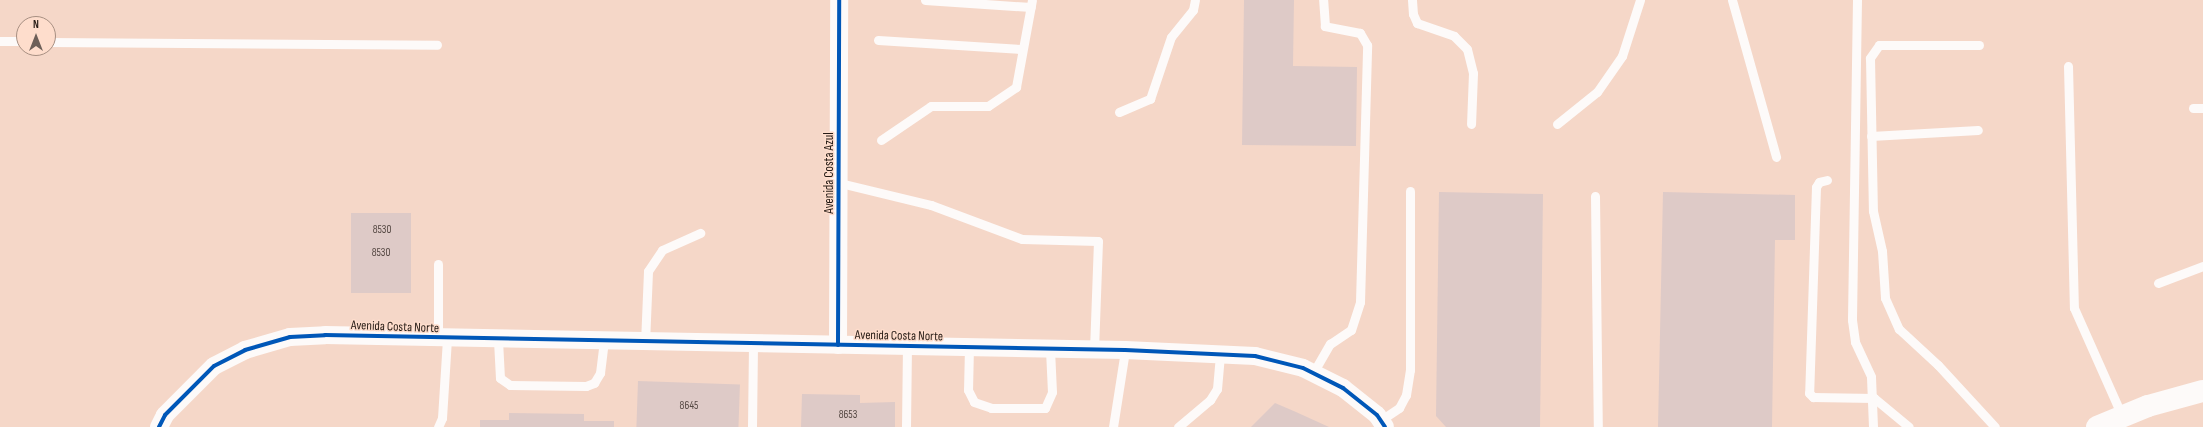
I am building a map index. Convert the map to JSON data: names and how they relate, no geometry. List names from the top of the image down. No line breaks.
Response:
{"streets":{"street":["Avenida Costa Azul","Avenida Costa Norte"]},"crossings":[["Avenida Costa Azul","Avenida Costa Norte"]],"house_numbers":["8530","8530","8645","8653"],"north":"top"}
